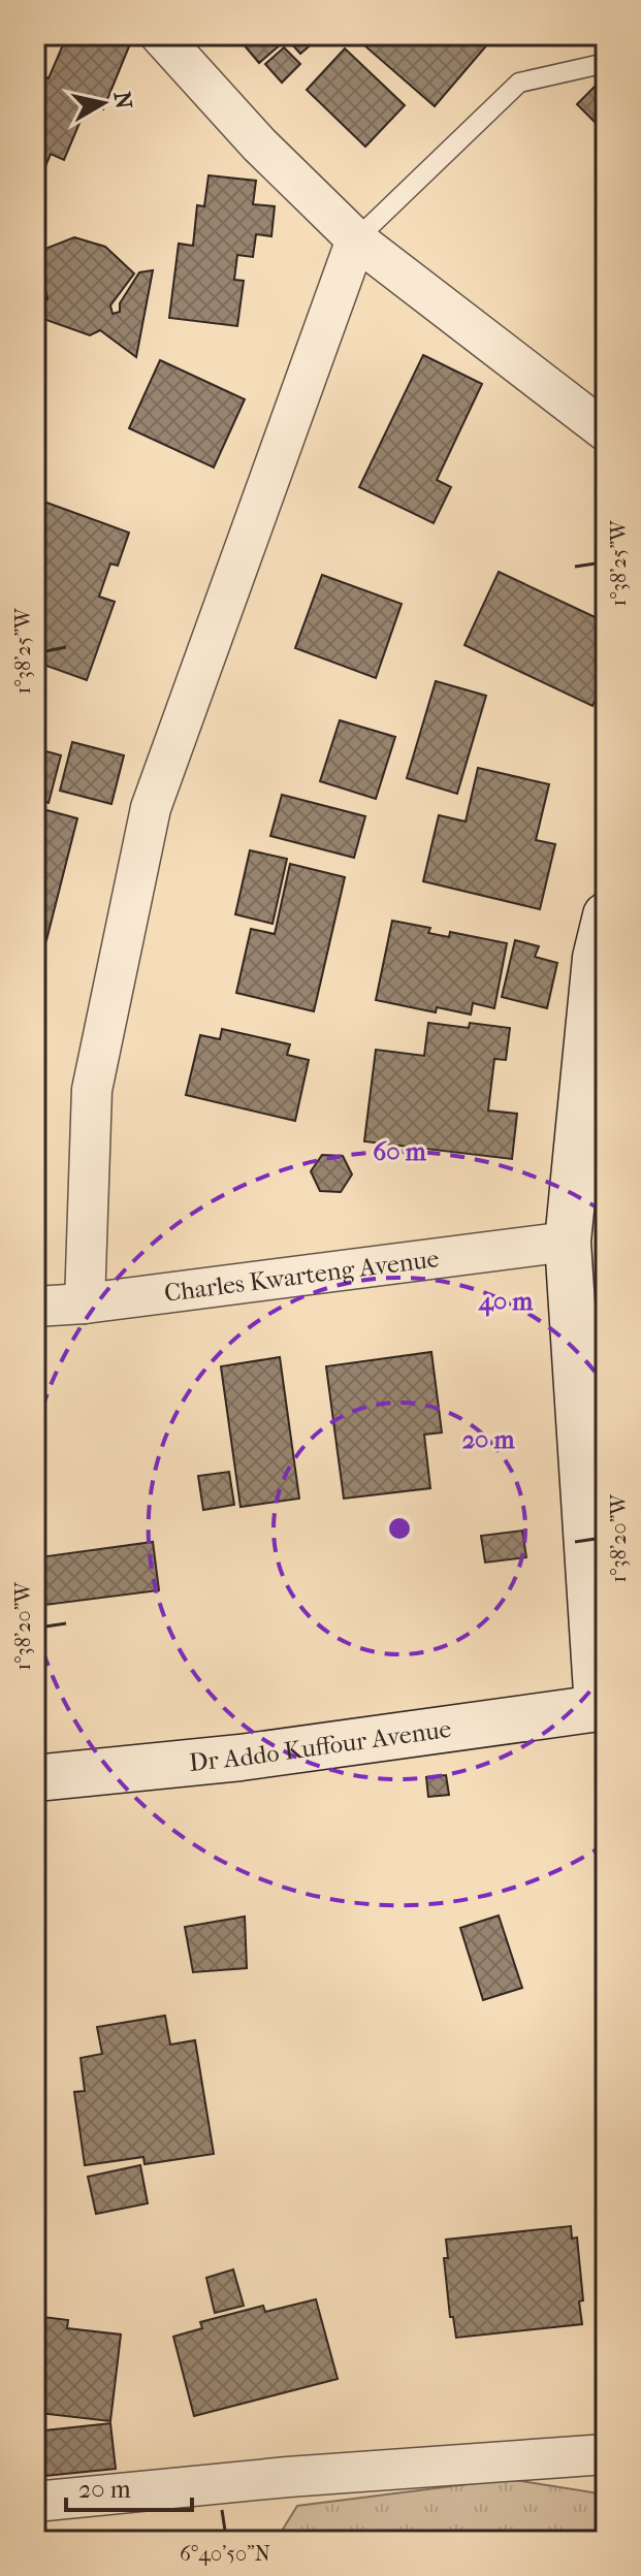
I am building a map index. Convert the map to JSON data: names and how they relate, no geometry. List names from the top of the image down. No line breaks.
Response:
{"streets":{"street":["Charles Kwarteng Avenue","Dr Addo Kuffour Avenue"]},"scale_bar":"20 m","north":"right","coordinates":["1°38'25\"W","1°38'20\"W","6°40'50\"N"],"rings":["60 m","40 m","20 m"]}
